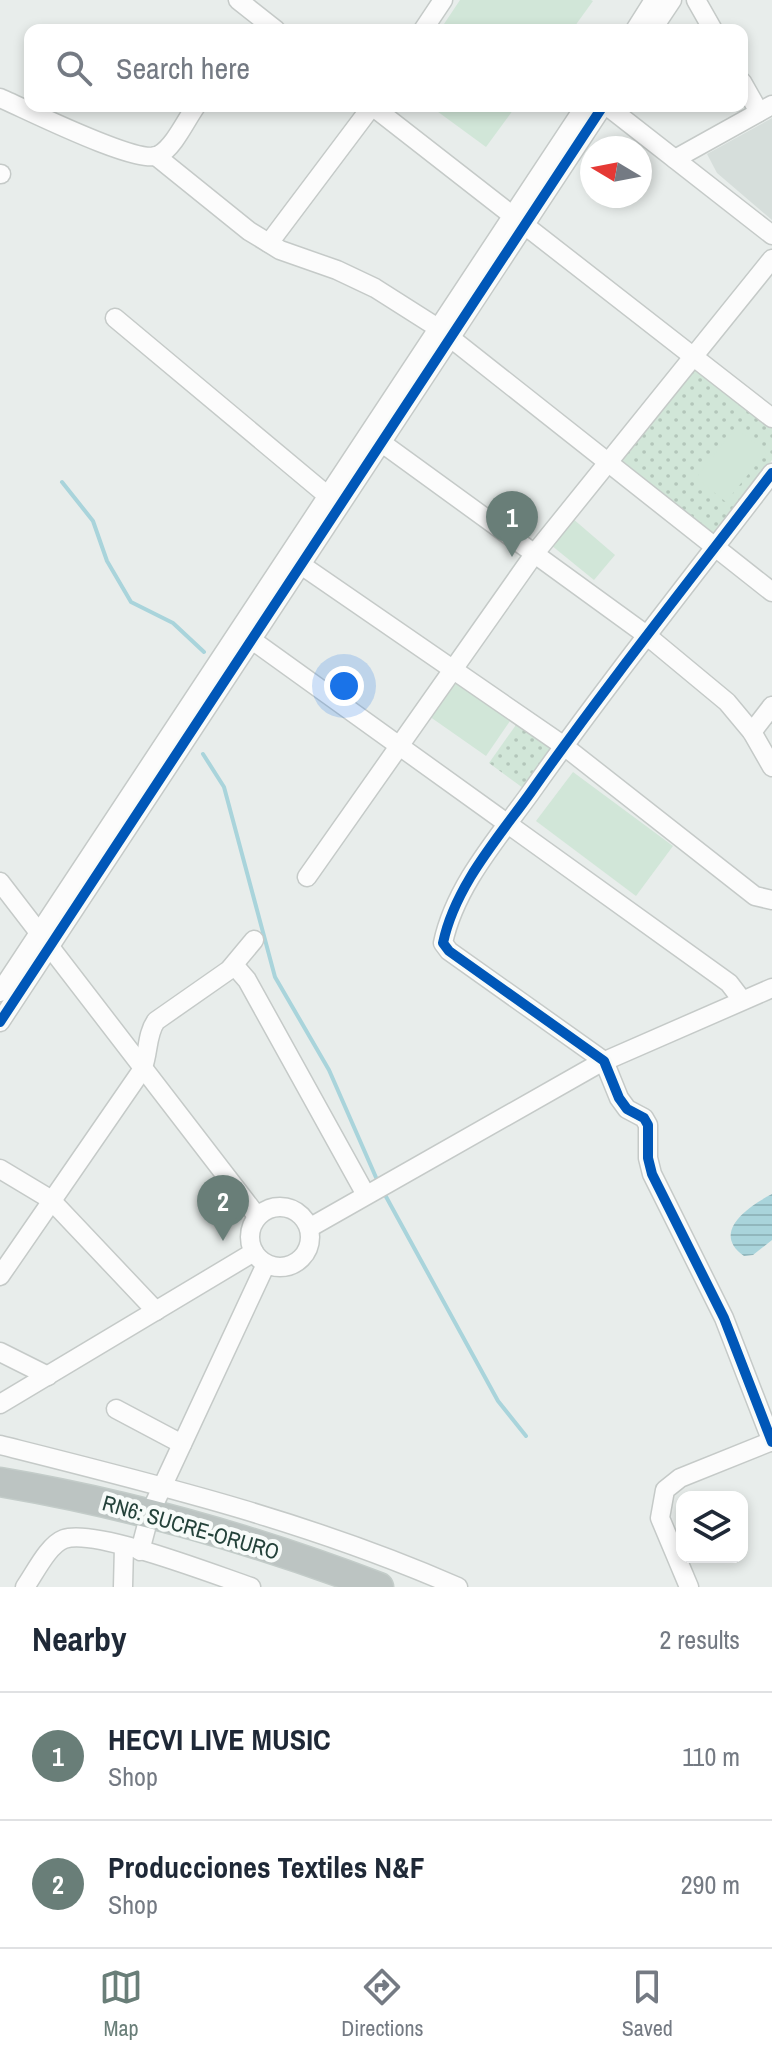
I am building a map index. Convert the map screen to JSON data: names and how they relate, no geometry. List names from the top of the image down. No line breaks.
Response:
{"streets":{"highway":["RN6: SUCRE-ORURO"]},"north":"left","page":{"search":"Search here","pins":["1","2"],"heading":["Nearby","2 results"],"list":[{"mark":"1","name":"HECVI LIVE MUSIC","note":"Shop","value":"110 m"},{"mark":"2","name":"Producciones Textiles N&F","note":"Shop","value":"290 m"}],"nav":["Map","Directions","Saved"]}}
